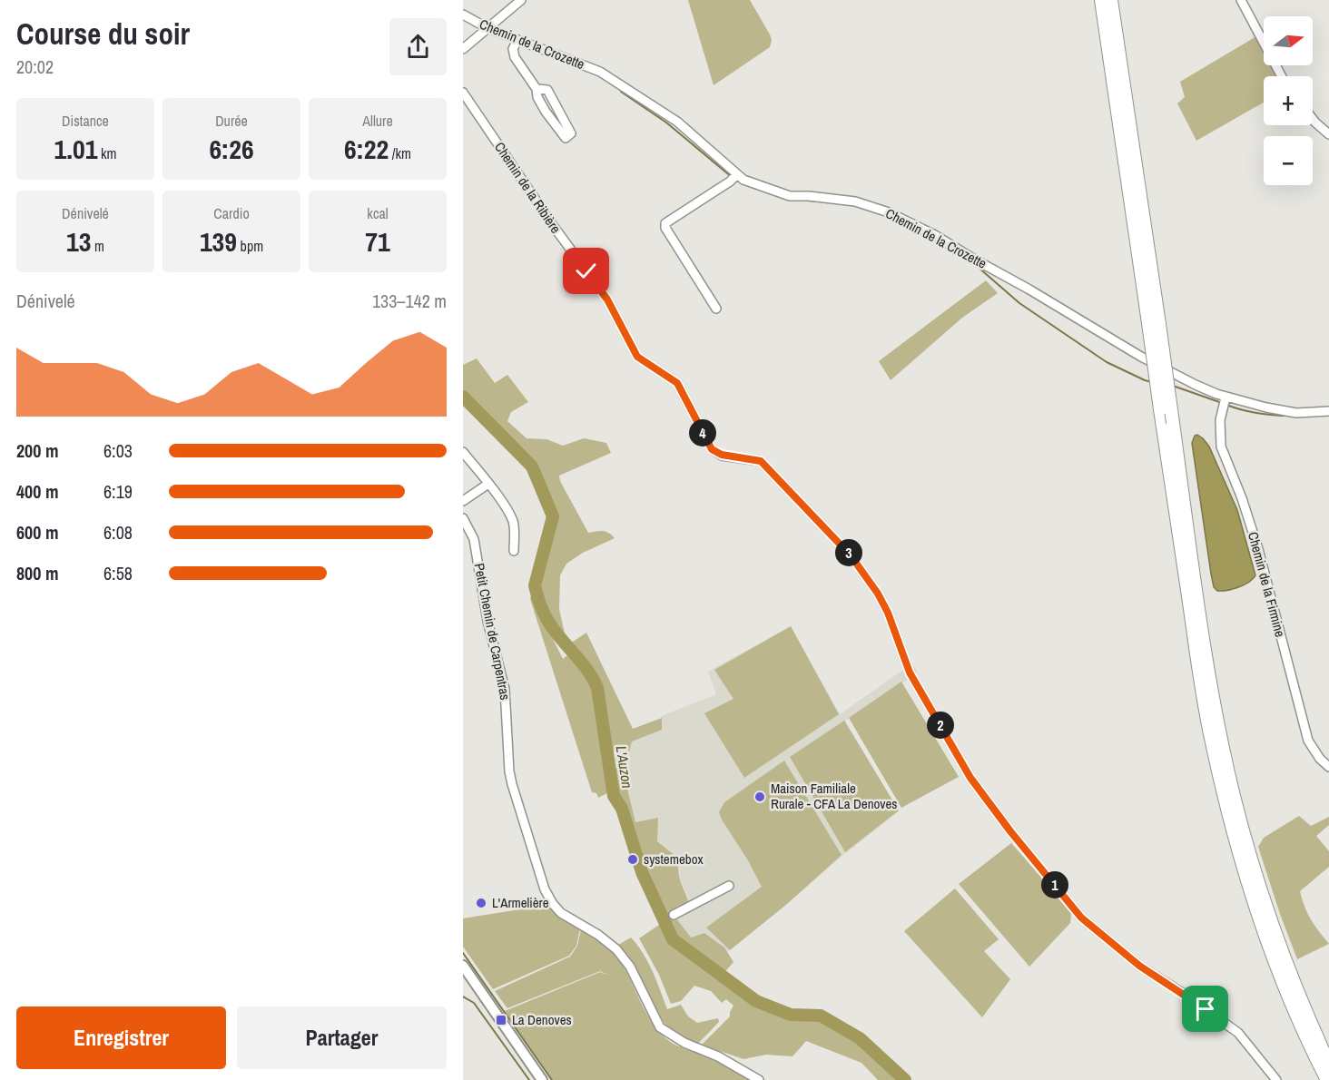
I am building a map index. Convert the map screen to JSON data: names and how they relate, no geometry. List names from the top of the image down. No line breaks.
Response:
{"streets":{"street":["Chemin de la Crozette","Chemin de la Ribière","Chemin de la Firmine","Petit Chemin de Carpentras"]},"crossings":[["Chemin de la Crozette","Chemin de la Firmine"]],"water":["L'Auzon"],"places":{"other":["Maison Familiale Rurale - CFA La Denoves","systemebox","L'Armelière"],"transit":["La Denoves"]},"north":"right","page":{"heading":["Course du soir","20:02"],"map_buttons":["+","−"],"stats":[["Distance","1.01 km"],["Durée","6:26"],["Allure","6:22 /km"],["Dénivelé","13 m"],["Cardio","139 bpm"],["kcal","71"]],"chart":["Dénivelé","133–142 m"],"pins":["4","3","2","1"],"list":[{"name":"200 m","note":"6:03"},{"name":"400 m","note":"6:19"},{"name":"600 m","note":"6:08"},{"name":"800 m","note":"6:58"}],"buttons":["Enregistrer","Partager"]}}
